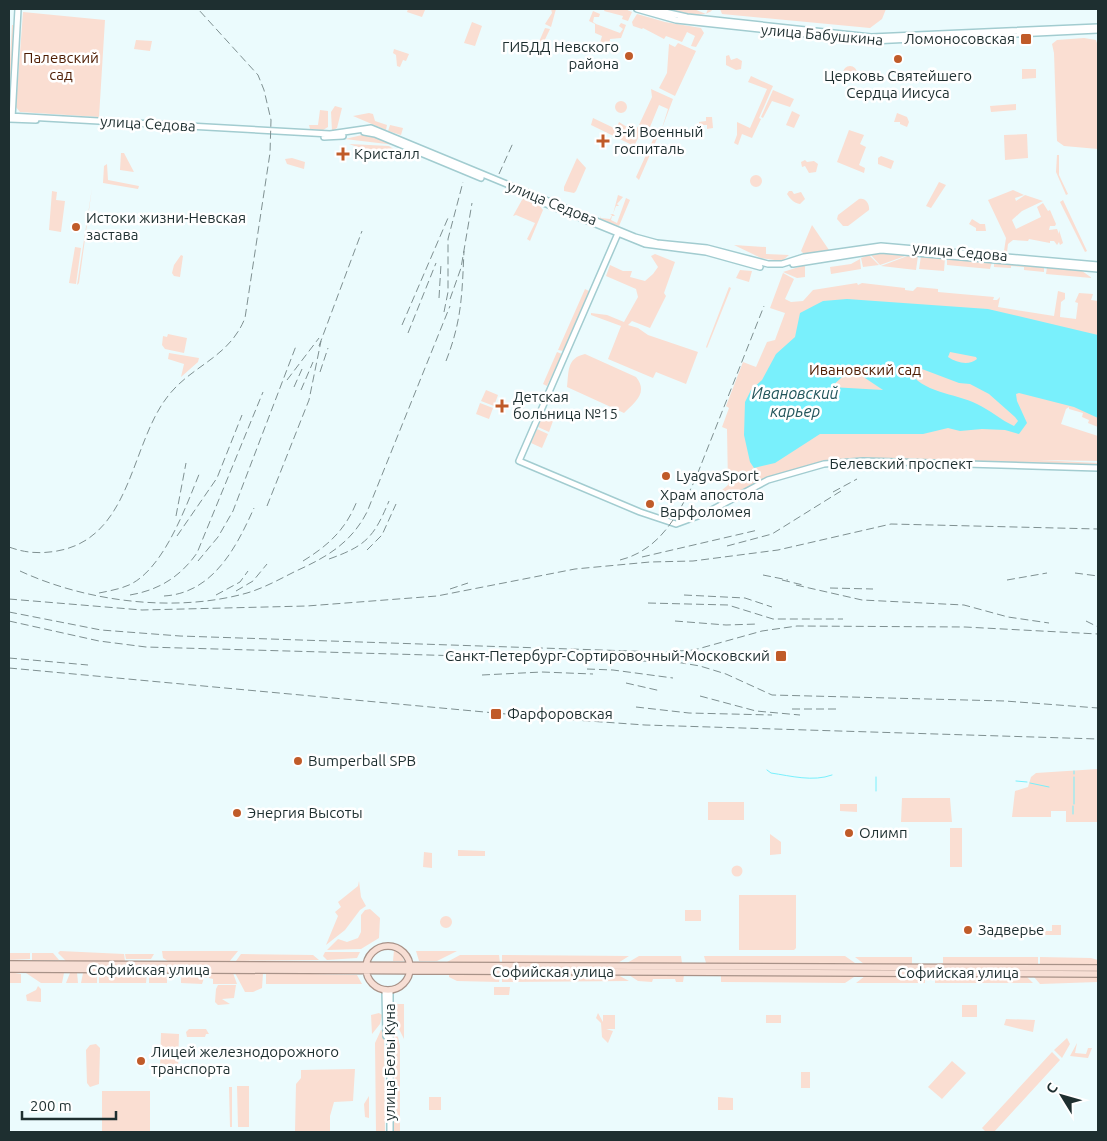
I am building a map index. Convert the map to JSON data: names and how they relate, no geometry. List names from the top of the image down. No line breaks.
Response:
{"streets":{"main road":["Софийская улица"],"street":["улица Бабушкина","улица Седова","Белевский проспект","улица Белы Куна"]},"crossings":[["улица Седова","Белевский проспект"]],"water":["Ивановский карьер"],"parks":["Палевский сад","Ивановский сад"],"places":{"transit":["Ломоносовская","Санкт-Петербург-Сортировочный-Московский","Фарфоровская"],"other":["ГИБДД Невского района","Церковь Святейшего Сердца Иисуса","Истоки жизни-Невская застава","LyagvaSport","Храм апостола Варфоломея","Bumperball SPB","Энергия Высоты","Олимп","Задверье","Лицей железнодорожного транспорта"],"health":["3-й Военный госпиталь","Кристалл","Детская больница №15"]},"scale_bar":"200 m","north":"top left"}
